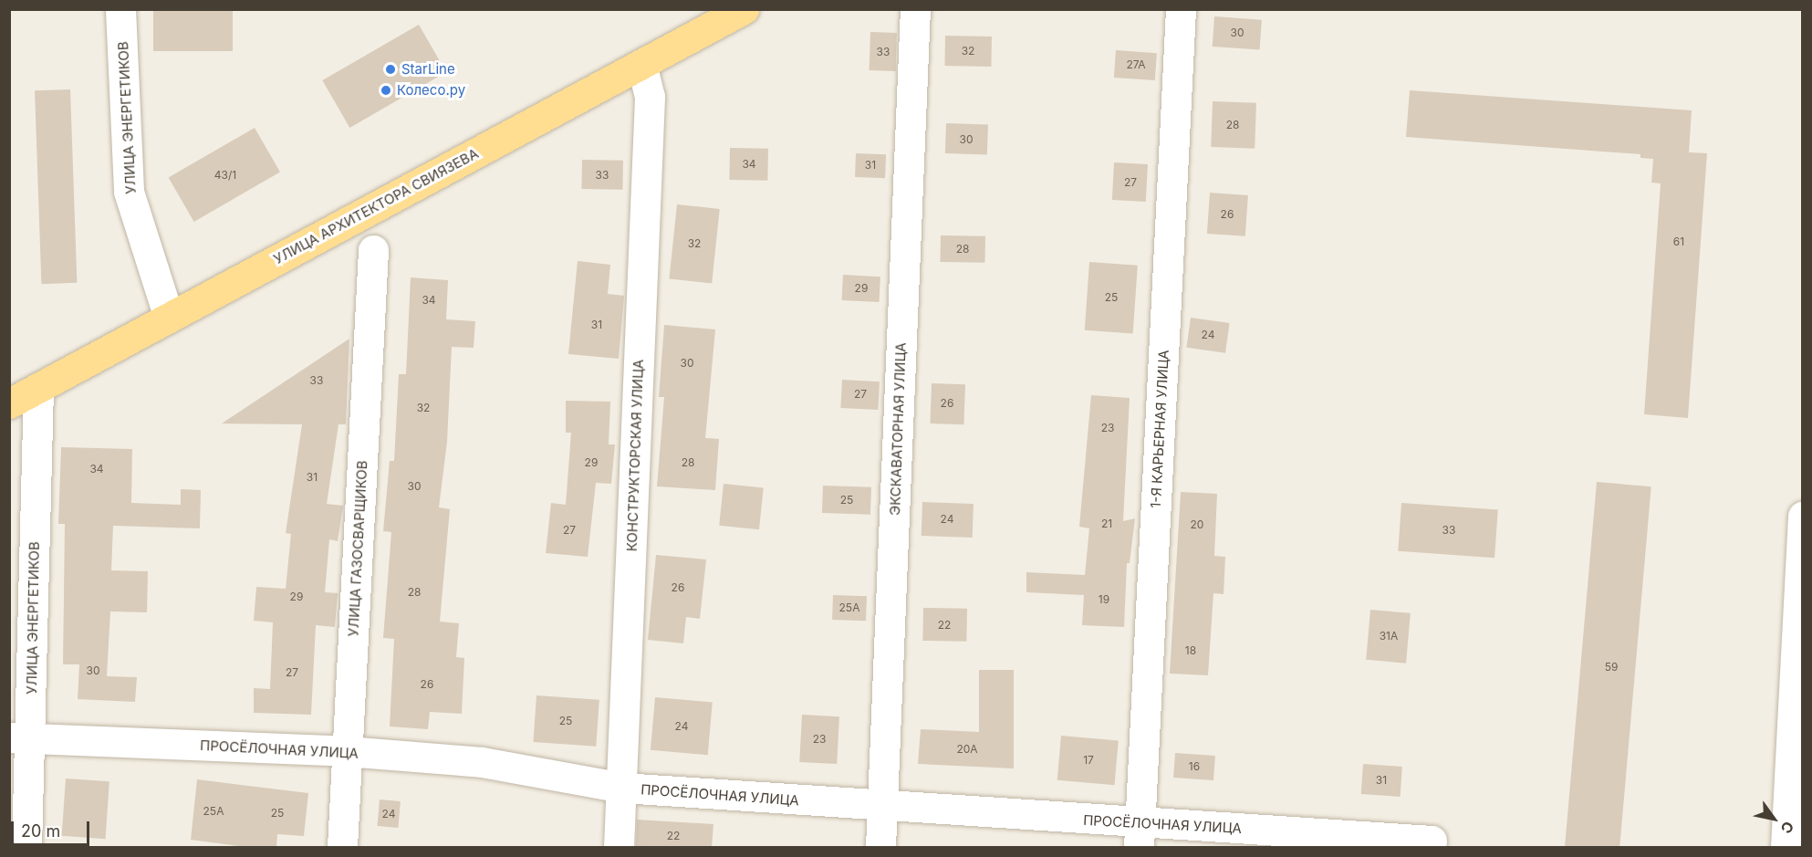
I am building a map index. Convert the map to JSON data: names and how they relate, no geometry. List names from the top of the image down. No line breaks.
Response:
{"streets":{"main road":["УЛИЦА АРХИТЕКТОРА СВИЯЗЕВА"],"street":["УЛИЦА ЭНЕРГЕТИКОВ","ЭКСКАВАТОРНАЯ УЛИЦА","1-Я КАРЬЕРНАЯ УЛИЦА","КОНСТРУКТОРСКАЯ УЛИЦА","УЛИЦА ГАЗОСВАРЩИКОВ","ПРОСЁЛОЧНАЯ УЛИЦА"]},"crossings":[["УЛИЦА ЭНЕРГЕТИКОВ","УЛИЦА АРХИТЕКТОРА СВИЯЗЕВА"],["УЛИЦА ЭНЕРГЕТИКОВ","ПРОСЁЛОЧНАЯ УЛИЦА"],["УЛИЦА АРХИТЕКТОРА СВИЯЗЕВА","КОНСТРУКТОРСКАЯ УЛИЦА"],["ЭКСКАВАТОРНАЯ УЛИЦА","ПРОСЁЛОЧНАЯ УЛИЦА"],["1-Я КАРЬЕРНАЯ УЛИЦА","ПРОСЁЛОЧНАЯ УЛИЦА"],["КОНСТРУКТОРСКАЯ УЛИЦА","ПРОСЁЛОЧНАЯ УЛИЦА"],["УЛИЦА ГАЗОСВАРЩИКОВ","ПРОСЁЛОЧНАЯ УЛИЦА"]],"places":["StarLine","Колесо.ру"],"house_numbers":["30","32","33","27А","28","30","34","31","43/1","33","27","26","61","32","28","29","25","34","31","24","30","33","27","26","32","23","29","28","34","31","30","25","24","21","20","27","33","26","28","29","19","25А","22","31А","18","59","30","27","26","25","24","23","20А","17","16","31","25А","25","24","22"],"scale_bar":"20 m","north":"bottom right"}
